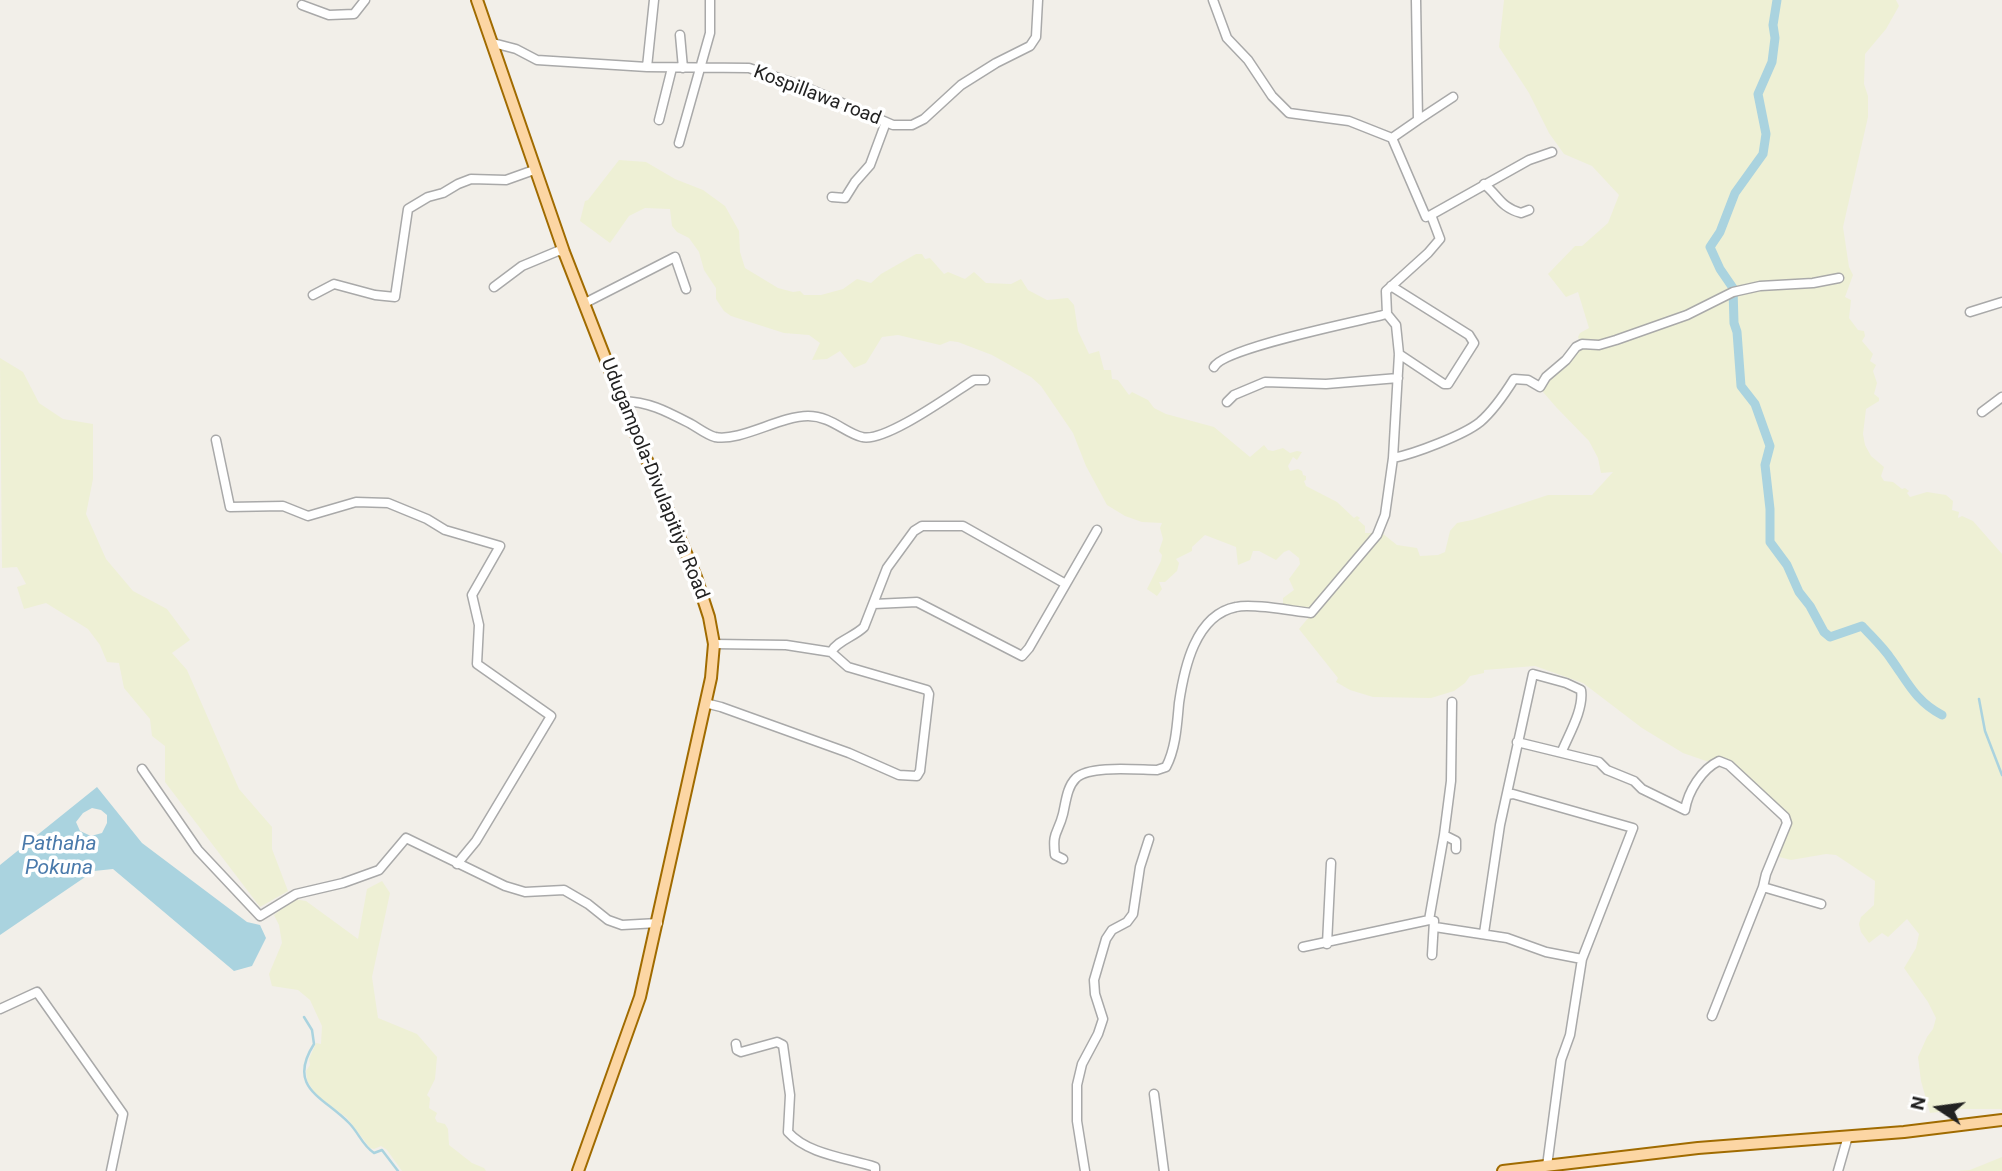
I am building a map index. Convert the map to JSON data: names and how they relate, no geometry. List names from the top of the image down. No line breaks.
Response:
{"streets":{"main road":["Udugampola-Divulapitiya Road"],"street":["Kospillawa road"]},"crossings":[["Kospillawa road","Udugampola-Divulapitiya Road"]],"water":["Pathaha Pokuna"],"north":"left"}
